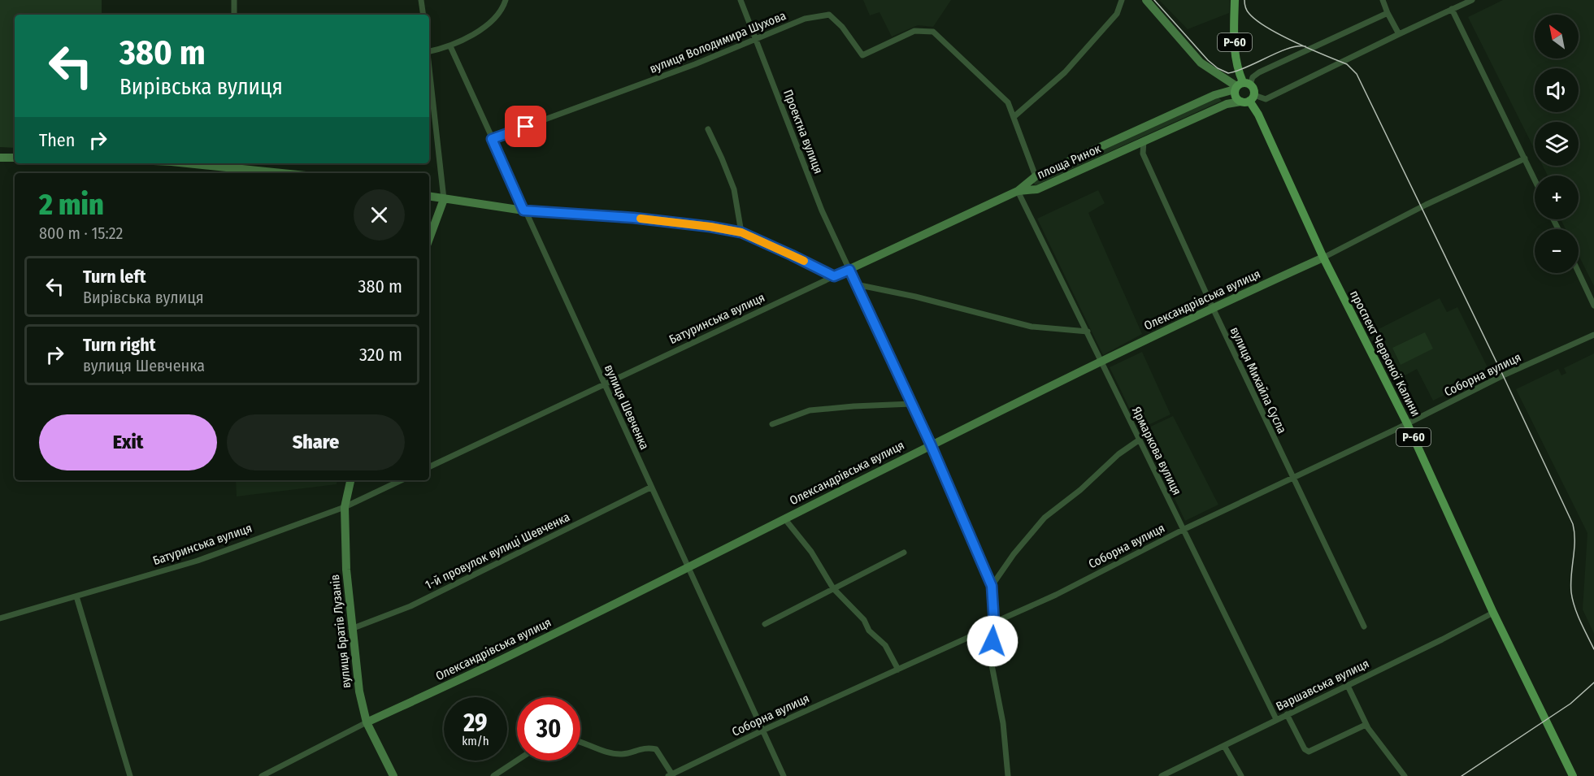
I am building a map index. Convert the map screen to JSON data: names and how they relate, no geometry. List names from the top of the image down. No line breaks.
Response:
{"streets":{"main road":["Р-60","площа Ринок","Олександрівська вулиця","Батуринська вулиця","проспект Червоної Калини","вулиця Братів Лузанів"],"street":["вулиця Володимира Шухова","Проектна вулиця","Соборна вулиця","вулиця Михайла Сусла","вулиця Шевченка","Ярмаркова вулиця","1-й провулок вулиці Шевченка","Варшавська вулиця"]},"crossings":[["вулиця Володимира Шухова","Проектна вулиця"],["вулиця Володимира Шухова","площа Ринок"],["вулиця Володимира Шухова","вулиця Шевченка"],["Р-60","площа Ринок"],["Р-60","проспект Червоної Калини"],["Проектна вулиця","Олександрівська вулиця"],["Проектна вулиця","Батуринська вулиця"],["Проектна вулиця","Соборна вулиця"],["площа Ринок","Батуринська вулиця"],["площа Ринок","проспект Червоної Калини"],["площа Ринок","вулиця Михайла Сусла"],["площа Ринок","Ярмаркова вулиця"],["Олександрівська вулиця","проспект Червоної Калини"],["Олександрівська вулиця","вулиця Михайла Сусла"],["Олександрівська вулиця","вулиця Шевченка"],["Олександрівська вулиця","Ярмаркова вулиця"],["Олександрівська вулиця","вулиця Братів Лузанів"],["Батуринська вулиця","вулиця Шевченка"],["Батуринська вулиця","Ярмаркова вулиця"],["Батуринська вулиця","вулиця Братів Лузанів"],["проспект Червоної Калини","Соборна вулиця"],["проспект Червоної Калини","Варшавська вулиця"],["Соборна вулиця","вулиця Михайла Сусла"],["Соборна вулиця","вулиця Шевченка"],["Соборна вулиця","Ярмаркова вулиця"],["вулиця Шевченка","1-й провулок вулиці Шевченка"],["Ярмаркова вулиця","Варшавська вулиця"],["1-й провулок вулиці Шевченка","вулиця Братів Лузанів"]],"north":"top left","page":{"map_buttons":["+","−"],"turn":["380 m","Вирівська вулиця"],"then":"Then","heading":["2 min","800 m · 15:22"],"list":[{"name":"Turn left","note":"Вирівська вулиця","value":"380 m"},{"name":"Turn right","note":"вулиця Шевченка","value":"320 m"}],"buttons":["Exit","Share"],"speed":"29 km/h","limit":"30"}}
